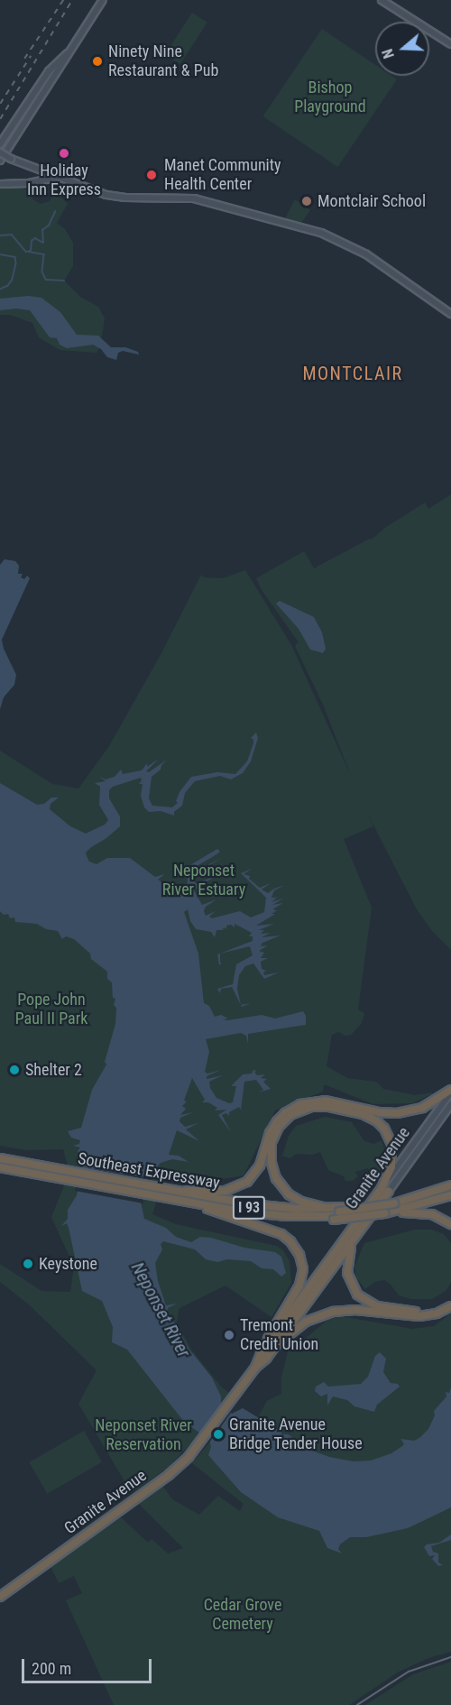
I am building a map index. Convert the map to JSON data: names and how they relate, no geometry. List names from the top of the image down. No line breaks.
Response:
{"streets":{"highway":["Granite Avenue","Southeast Expressway","I 93"]},"crossings":[["Southeast Expressway","I 93"]],"districts":["MONTCLAIR"],"water":["Neponset River"],"parks":["Bishop Playground","Neponset River Estuary","Pope John Paul II Park","Neponset River Reservation","Cedar Grove Cemetery"],"places":["Ninety Nine Restaurant & Pub","Holiday Inn Express","Manet Community Health Center","Montclair School","Shelter 2","Keystone","Tremont Credit Union","Granite Avenue Bridge Tender House"],"scale_bar":"200 m","north":"left"}
